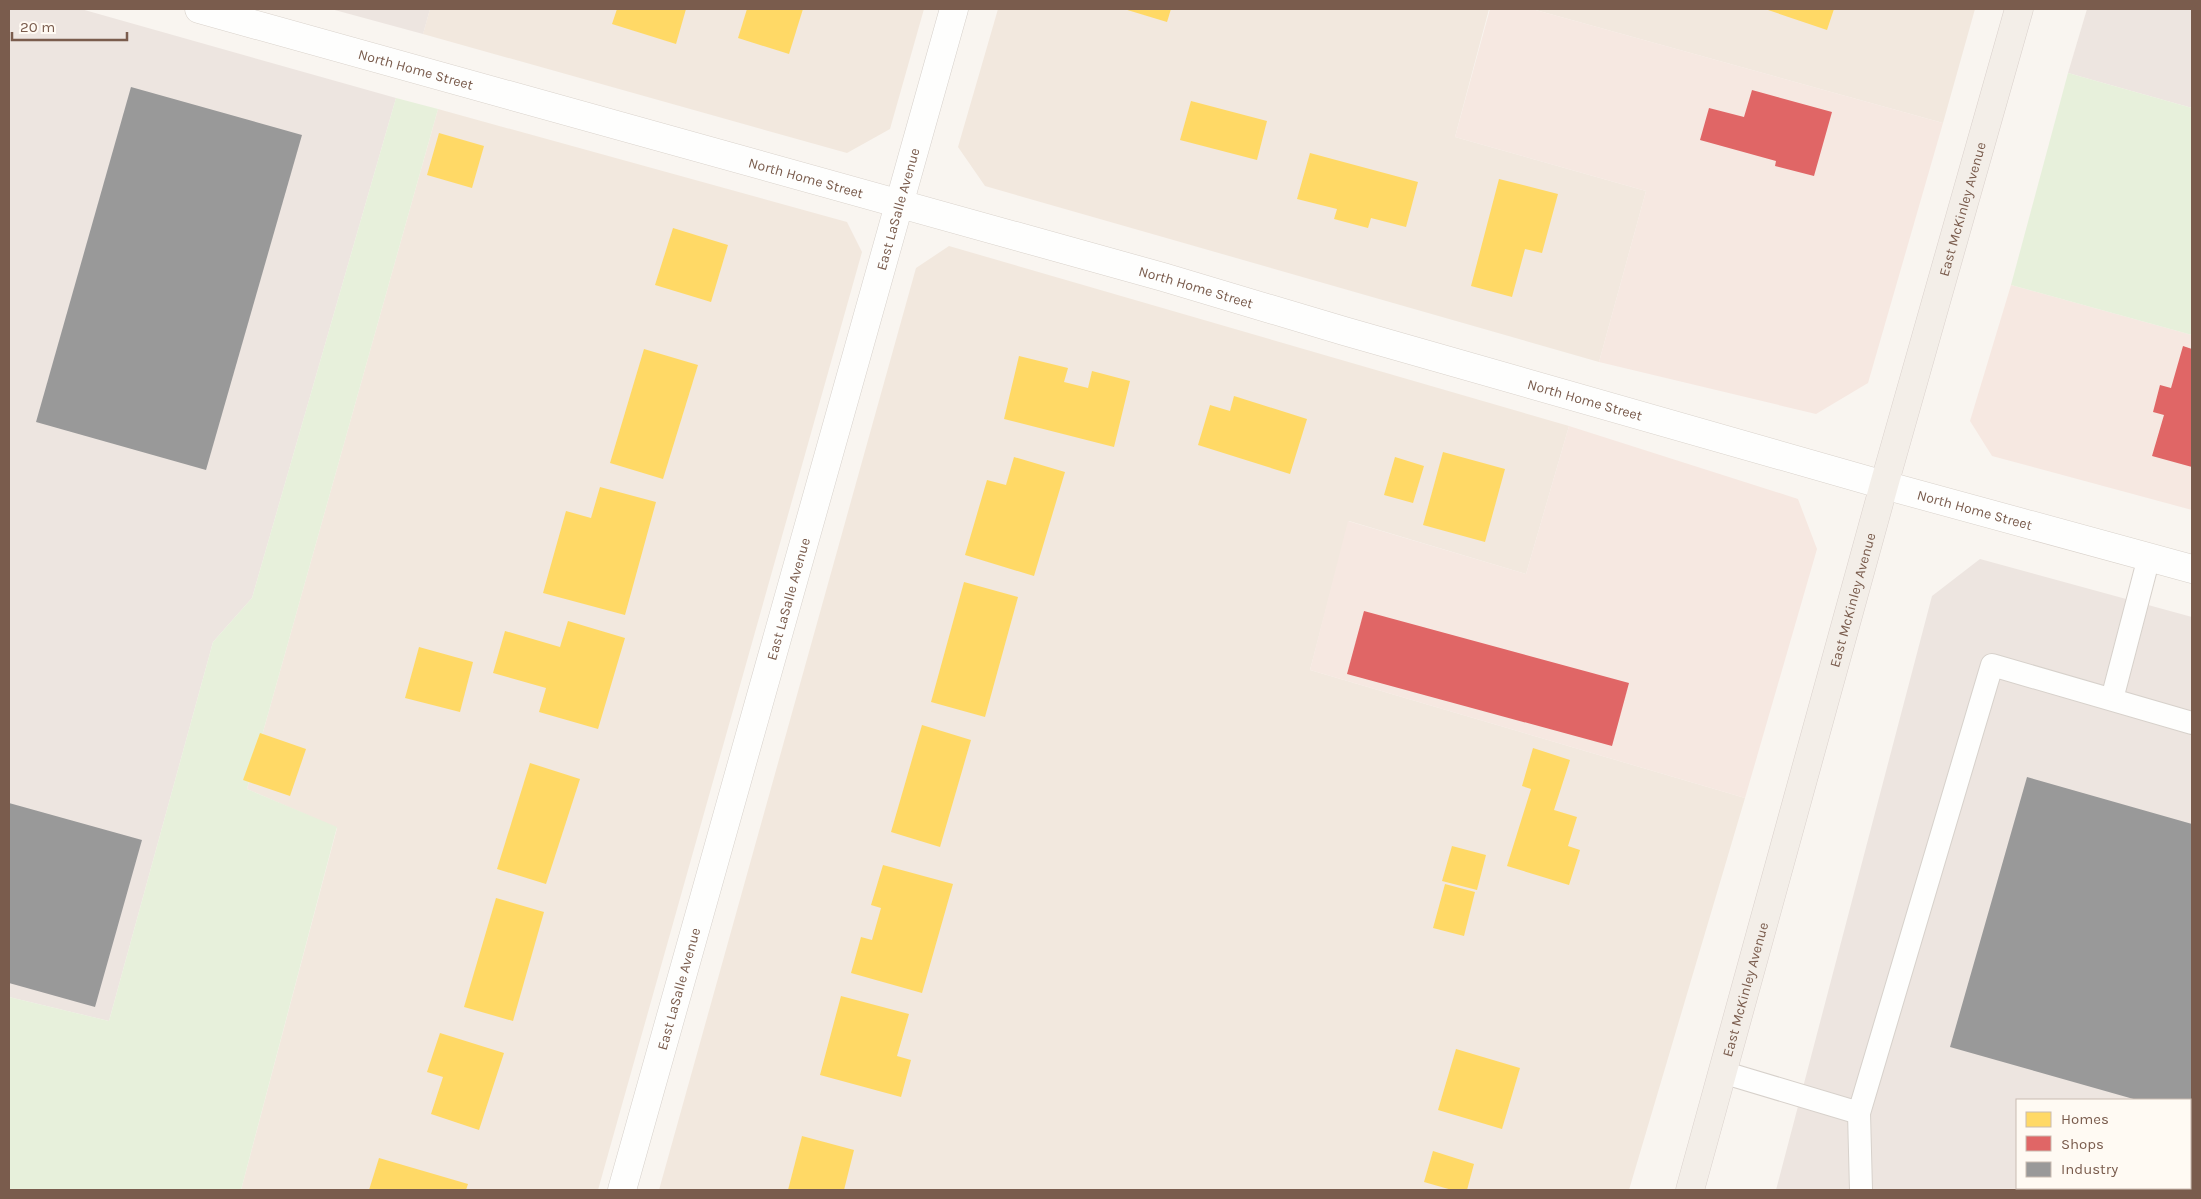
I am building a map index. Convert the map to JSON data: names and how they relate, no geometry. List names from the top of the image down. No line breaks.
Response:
{"streets":{"main road":["East McKinley Avenue"],"street":["North Home Street","East LaSalle Avenue"]},"crossings":[["North Home Street","East McKinley Avenue"],["North Home Street","East LaSalle Avenue"]],"legend":["Homes","Shops","Industry"],"scale_bar":"20 m"}
